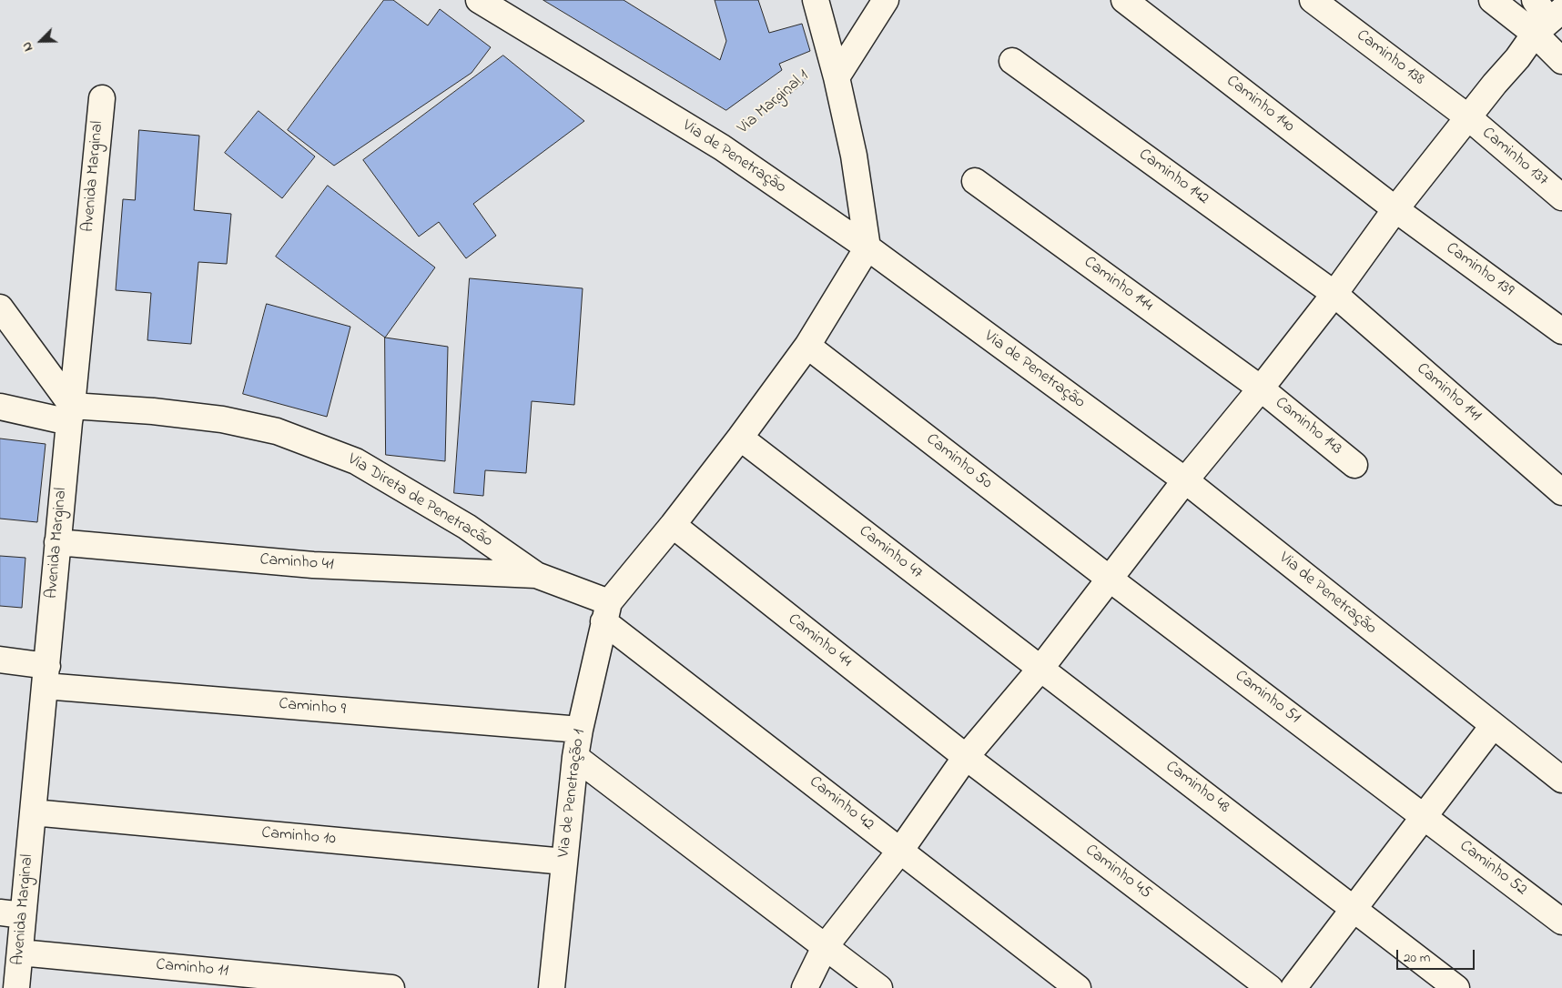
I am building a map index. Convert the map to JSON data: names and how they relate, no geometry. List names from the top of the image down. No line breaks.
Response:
{"streets":{"street":["Caminho 138","Caminho 140","Via de Penetração","Caminho 137","Avenida Marginal","Caminho 142","Caminho 139","Caminho 144","Caminho 141","Caminho 143","Caminho 50","Via Direta de Penetracão","Caminho 47","Caminho 41","Caminho 44","Caminho 51","Caminho 9","Caminho 48","Via de Penetração 1","Caminho 42","Caminho 10","Caminho 52","Caminho 45","Caminho 11"],"path":["Via Marginal 1"]},"crossings":[["Caminho 138","Caminho 137"],["Via Marginal 1","Via de Penetração"],["Caminho 140","Caminho 139"],["Avenida Marginal","Via Direta de Penetracão"],["Avenida Marginal","Caminho 41"],["Avenida Marginal","Caminho 9"],["Avenida Marginal","Caminho 10"],["Avenida Marginal","Caminho 11"],["Caminho 142","Caminho 141"],["Caminho 144","Caminho 143"],["Caminho 50","Caminho 51"],["Via Direta de Penetracão","Caminho 41"],["Via Direta de Penetracão","Via de Penetração 1"],["Via Direta de Penetracão","Caminho 42"],["Caminho 47","Caminho 48"],["Caminho 44","Caminho 45"],["Caminho 51","Caminho 52"],["Caminho 9","Via de Penetração 1"],["Via de Penetração 1","Caminho 42"],["Via de Penetração 1","Caminho 10"]],"scale_bar":"20 m","north":"bottom left"}
